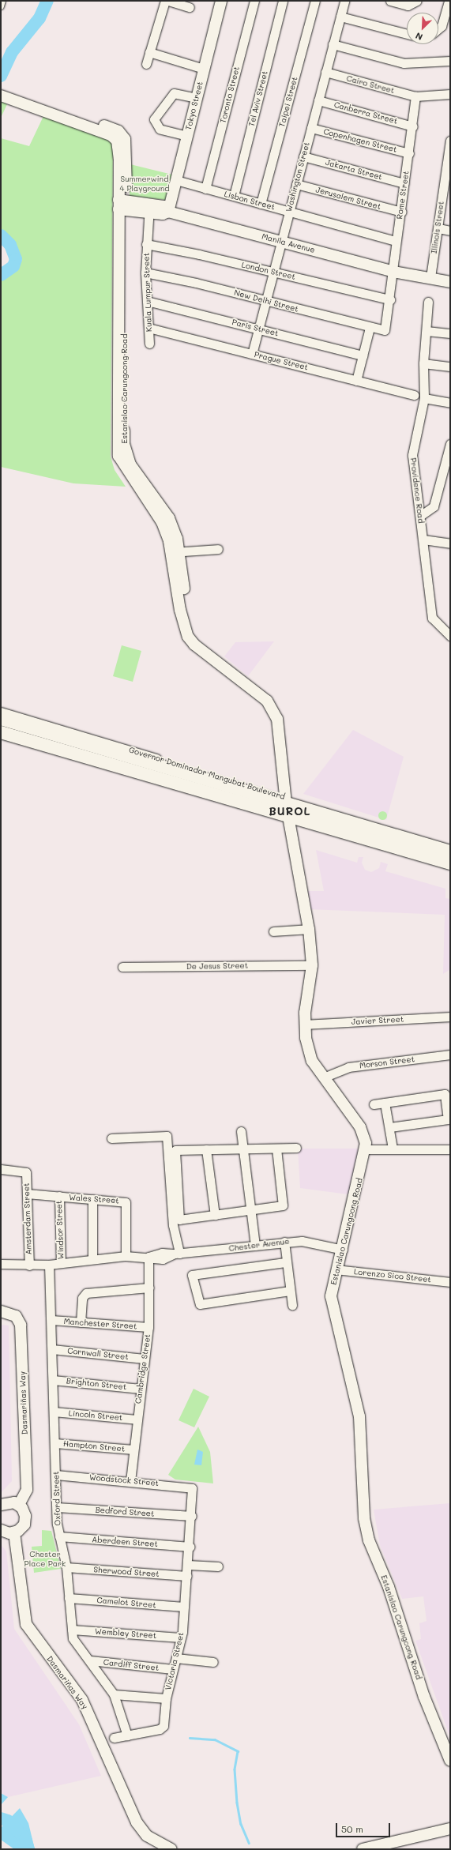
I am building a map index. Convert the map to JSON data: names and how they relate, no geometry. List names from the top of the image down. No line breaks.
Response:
{"streets":{"main road":["Governor Dominador Mangubat Boulevard"],"street":["Cairo Street","Toronto Street","Tel Aviv Street","Taipei Street","Tokyo Street","Canberra Street","Copenhagen Street","Jakarta Street","Washington Street","Rome Street","Jerusalem Street","Lisbon Street","Illinois Street","Manila Avenue","London Street","Kuala Lumpur Street","New Delhi Street","Paris Street","Prague Street","Estanislao Carungcong Road","Providence Road","De Jesus Street","Javier Street","Morson Street","Wales Street","Amsterdam Street","Windsor Street","Chester Avenue","Lorenzo Sico Street","Manchester Street","Cornwall Street","Cambridge Street","Brighton Street","Dasmariñas Way","Lincoln Street","Hampton Street","Woodstock Street","Oxford Street","Bedford Street","Aberdeen Street","Sherwood Street","Camelot Street","Wembley Street","Victoria Street","Cardiff Street"]},"crossings":[["Cairo Street","Washington Street"],["Cairo Street","Rome Street"],["Toronto Street","Lisbon Street"],["Tel Aviv Street","Lisbon Street"],["Taipei Street","Lisbon Street"],["Tokyo Street","Lisbon Street"],["Tokyo Street","Manila Avenue"],["Canberra Street","Washington Street"],["Canberra Street","Rome Street"],["Copenhagen Street","Washington Street"],["Copenhagen Street","Rome Street"],["Jakarta Street","Washington Street"],["Jakarta Street","Rome Street"],["Washington Street","Jerusalem Street"],["Washington Street","Lisbon Street"],["Washington Street","Manila Avenue"],["Washington Street","London Street"],["Washington Street","New Delhi Street"],["Washington Street","Paris Street"],["Washington Street","Prague Street"],["Rome Street","Jerusalem Street"],["Rome Street","Lisbon Street"],["Rome Street","Manila Avenue"],["Rome Street","London Street"],["Rome Street","New Delhi Street"],["Illinois Street","Manila Avenue"],["Manila Avenue","Kuala Lumpur Street"],["Manila Avenue","Estanislao Carungcong Road"],["London Street","Kuala Lumpur Street"],["Kuala Lumpur Street","New Delhi Street"],["Kuala Lumpur Street","Paris Street"],["Kuala Lumpur Street","Prague Street"],["Estanislao Carungcong Road","Governor Dominador Mangubat Boulevard"],["Estanislao Carungcong Road","De Jesus Street"],["Estanislao Carungcong Road","Javier Street"],["Estanislao Carungcong Road","Morson Street"],["Estanislao Carungcong Road","Chester Avenue"],["Estanislao Carungcong Road","Lorenzo Sico Street"],["Wales Street","Amsterdam Street"],["Wales Street","Windsor Street"],["Wales Street","Chester Avenue"],["Amsterdam Street","Chester Avenue"],["Windsor Street","Chester Avenue"],["Chester Avenue","Cambridge Street"],["Chester Avenue","Oxford Street"],["Manchester Street","Cambridge Street"],["Manchester Street","Oxford Street"],["Cornwall Street","Cambridge Street"],["Cornwall Street","Oxford Street"],["Cambridge Street","Brighton Street"],["Cambridge Street","Lincoln Street"],["Cambridge Street","Hampton Street"],["Cambridge Street","Woodstock Street"],["Brighton Street","Oxford Street"],["Lincoln Street","Oxford Street"],["Hampton Street","Oxford Street"],["Woodstock Street","Oxford Street"],["Woodstock Street","Victoria Street"],["Oxford Street","Bedford Street"],["Oxford Street","Aberdeen Street"],["Oxford Street","Sherwood Street"],["Oxford Street","Camelot Street"],["Oxford Street","Wembley Street"],["Oxford Street","Victoria Street"],["Oxford Street","Cardiff Street"],["Bedford Street","Victoria Street"],["Aberdeen Street","Victoria Street"],["Sherwood Street","Victoria Street"],["Camelot Street","Victoria Street"],["Wembley Street","Victoria Street"],["Victoria Street","Cardiff Street"]],"districts":["BUROL"],"parks":["Summerwind 4 Playground","Chester Place Park"],"scale_bar":"50 m","north":"bottom left"}
